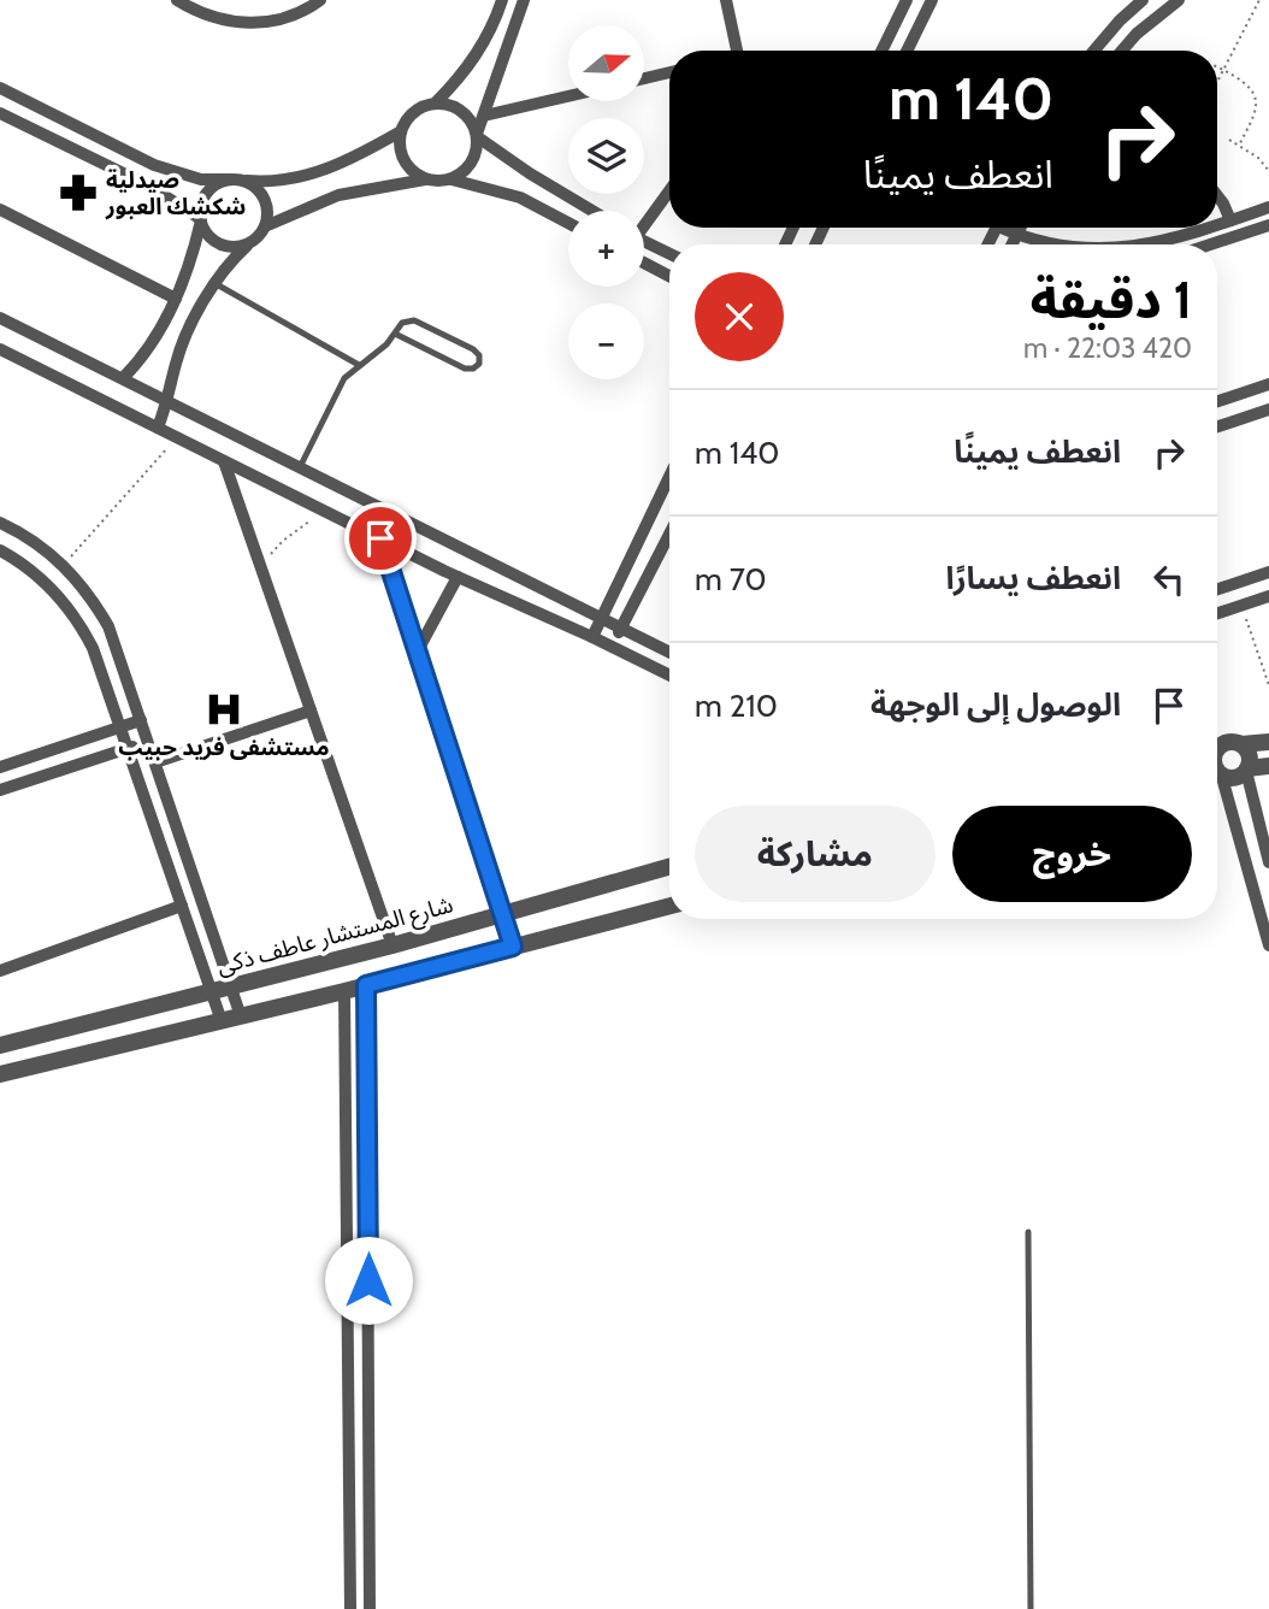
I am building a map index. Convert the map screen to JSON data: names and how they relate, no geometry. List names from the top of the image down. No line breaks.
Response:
{"streets":{"street":["شارع المستشار عاطف ذكى"]},"places":{"pharmacy":["صيدلية شكشك العبور"],"hospital":["مستشفى فريد حبيب"]},"north":"right","page":{"map_buttons":["+","−"],"turn":["140 m","انعطف يمينًا"],"heading":["1 دقيقة","420 m · 22:03"],"list":[{"name":"انعطف يمينًا","value":"140 m"},{"name":"انعطف يسارًا","value":"70 m"},{"name":"الوصول إلى الوجهة","value":"210 m"}],"buttons":["خروج","مشاركة"]}}
